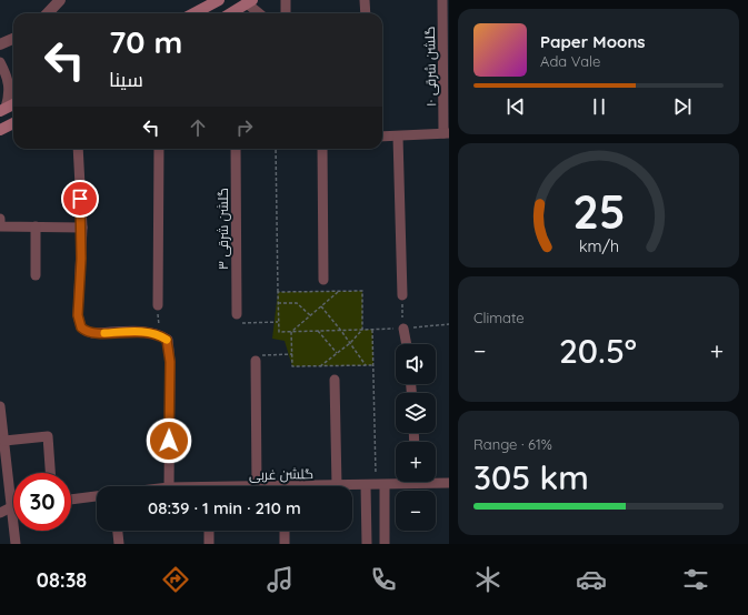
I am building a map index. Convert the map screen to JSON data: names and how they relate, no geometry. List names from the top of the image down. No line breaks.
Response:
{"streets":{"street":["گلشن شرقی ۱۰","گلشن شرقی ۳","گلشن غربی"]},"page":{"turn":["70 m","سینا"],"song":["Paper Moons","Ada Vale"],"tile":["Climate",["Range · 61%","305 km"]],"heat":["−","20.5°","+"],"map_buttons":["+","−"],"limit":"30","trip":"08:39 · 1 min · 210 m","tabs":"08:38","gauge":["25","km/h"]}}
